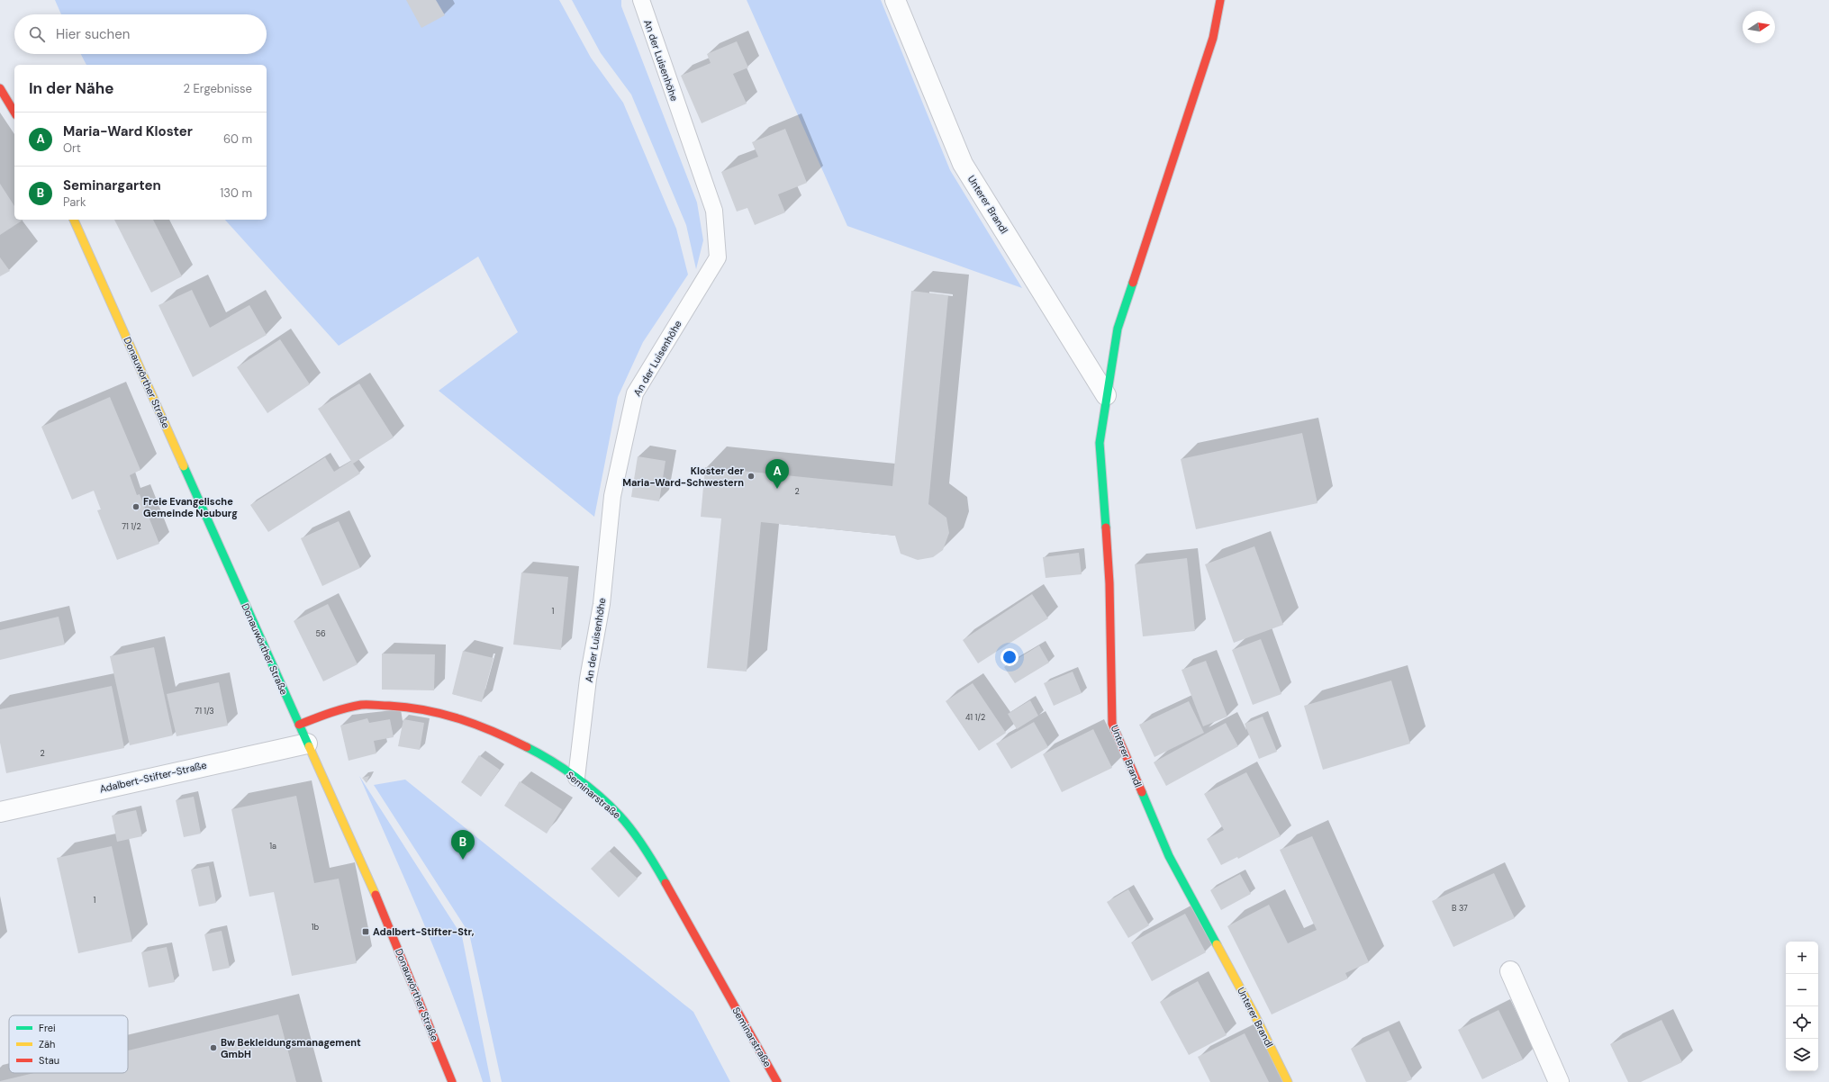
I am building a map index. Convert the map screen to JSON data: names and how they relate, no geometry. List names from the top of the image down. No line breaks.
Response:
{"streets":{"street":["Unterer Brandl","Donauwörther Straße","Adalbert-Stifter-Straße","Seminarstraße"],"lane":["An der Luisenhöhe"]},"crossings":[["An der Luisenhöhe","Seminarstraße"],["Donauwörther Straße","Adalbert-Stifter-Straße"],["Donauwörther Straße","Seminarstraße"]],"places":{"other":["Kloster der Maria-Ward-Schwestern","Freie Evangelische Gemeinde Neuburg","Bw Bekleidungsmanagement GmbH"],"transit":["Adalbert-Stifter-Str,"]},"house_numbers":["2","71 1/2","1","56","71 1/3","41 1/2","2","1a","1","B 37","1b"],"legend":["Frei","Zäh","Stau"],"north":"right","page":{"search":"Hier suchen","heading":["In der Nähe","2 Ergebnisse"],"list":[{"mark":"A","name":"Maria-Ward Kloster","note":"Ort","value":"60 m"},{"mark":"B","name":"Seminargarten","note":"Park","value":"130 m"}],"pins":["A","B"],"map_buttons":["+","−"]}}
